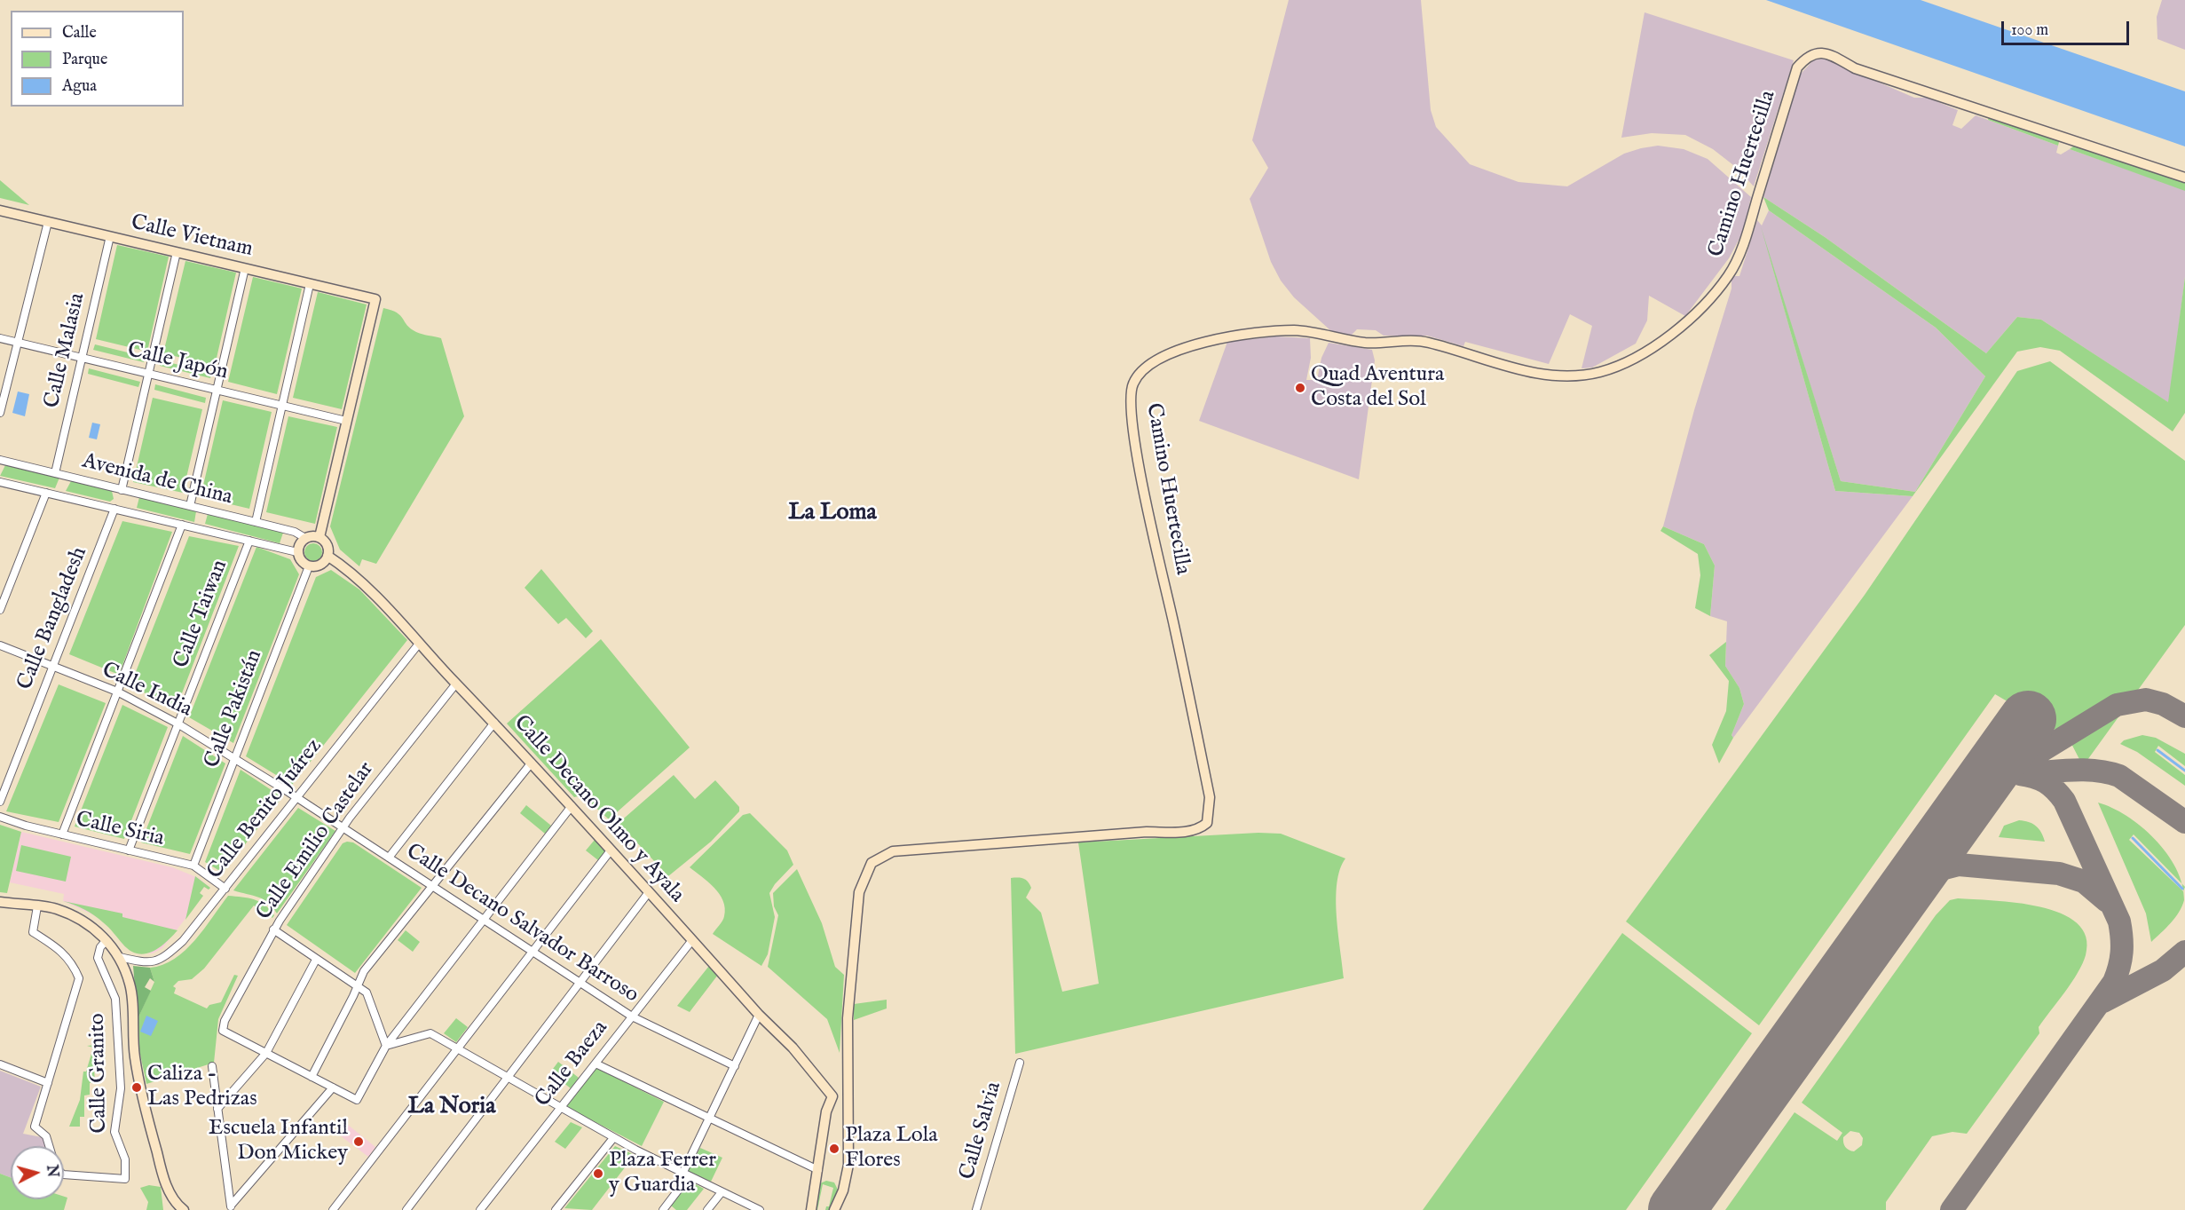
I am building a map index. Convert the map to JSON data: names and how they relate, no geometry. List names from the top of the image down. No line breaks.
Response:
{"streets":{"street":["Camino Huertecilla","Calle Vietnam","Calle Malasia","Calle Japón","Avenida de China","Calle Taiwan","Calle Bangladesh","Calle India","Calle Pakistán","Calle Benito Juárez","Calle Decano Olmo y Ayala","Calle Siria","Calle Emilio Castelar","Calle Decano Salvador Barroso","Calle Baeza","Calle Granito","Calle Salvia"]},"crossings":[["Calle Vietnam","Calle Malasia"],["Calle Vietnam","Calle Japón"],["Calle Malasia","Calle Japón"],["Calle Malasia","Avenida de China"],["Avenida de China","Calle Taiwan"],["Avenida de China","Calle Bangladesh"],["Avenida de China","Calle Pakistán"],["Avenida de China","Calle Decano Olmo y Ayala"],["Calle Taiwan","Calle India"],["Calle Taiwan","Calle Siria"],["Calle Bangladesh","Calle India"],["Calle India","Calle Pakistán"],["Calle India","Calle Benito Juárez"],["Calle India","Calle Decano Salvador Barroso"],["Calle Pakistán","Calle Decano Olmo y Ayala"],["Calle Pakistán","Calle Siria"],["Calle Benito Juárez","Calle Decano Olmo y Ayala"],["Calle Benito Juárez","Calle Siria"],["Calle Benito Juárez","Calle Decano Salvador Barroso"],["Calle Decano Olmo y Ayala","Calle Emilio Castelar"],["Calle Decano Olmo y Ayala","Calle Baeza"],["Calle Emilio Castelar","Calle Decano Salvador Barroso"],["Calle Decano Salvador Barroso","Calle Baeza"]],"districts":["La Loma","La Noria"],"places":["Quad Aventura Costa del Sol","Caliza - Las Pedrizas","Escuela Infantil Don Mickey","Plaza Lola Flores","Plaza Ferrer y Guardia"],"legend":["Calle","Parque","Agua"],"scale_bar":"100 m","north":"right"}
